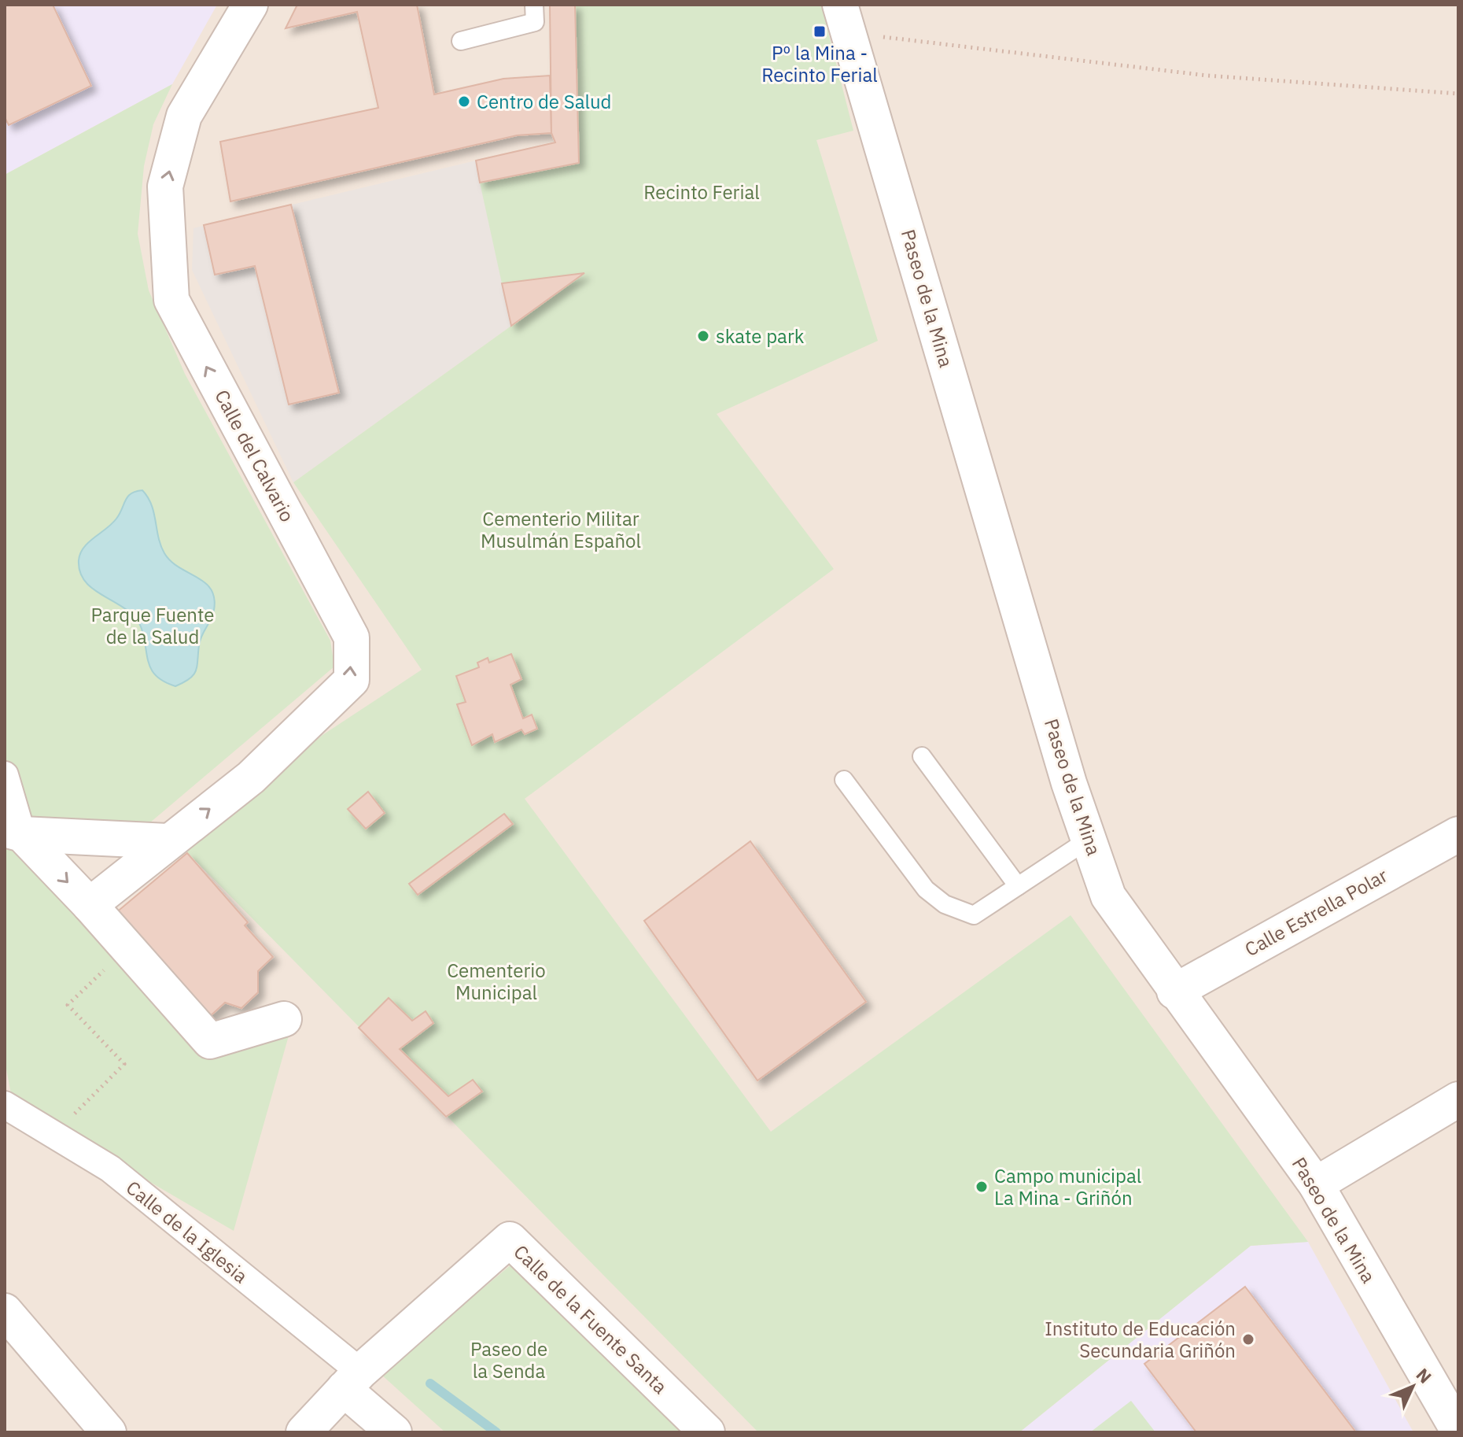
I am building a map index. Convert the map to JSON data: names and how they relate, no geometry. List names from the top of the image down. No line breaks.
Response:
{"streets":{"street":["Paseo de la Mina","Calle del Calvario","Calle Estrella Polar","Calle de la Iglesia","Calle de la Fuente Santa"]},"crossings":[["Paseo de la Mina","Calle Estrella Polar"],["Calle de la Iglesia","Calle de la Fuente Santa"]],"one_way":["Calle del Calvario"],"parks":["Recinto Ferial","Cementerio Militar Musulmán Español","Parque Fuente de la Salud","Cementerio Municipal","Paseo de la Senda"],"places":{"transit":["Pº la Mina - Recinto Ferial"],"other":["Centro de Salud","skate park","Campo municipal La Mina - Griñón","Instituto de Educación Secundaria Griñón"]},"north":"top right"}
